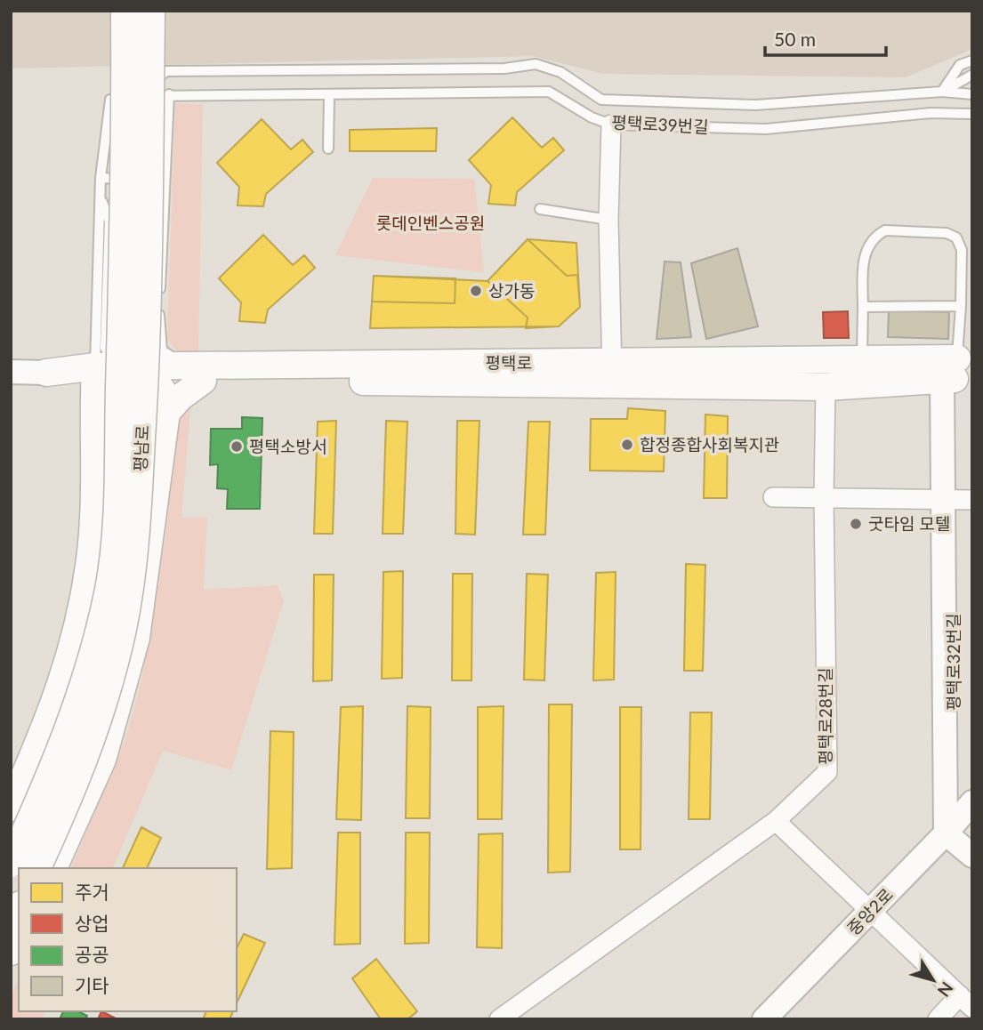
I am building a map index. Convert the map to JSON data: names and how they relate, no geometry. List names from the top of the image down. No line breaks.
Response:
{"streets":{"main road":["평택로","평남로"],"street":["평택로28번길","중앙2로"],"lane":["평택로39번길"]},"crossings":[["평택로","평택로28번길"]],"parks":["롯데인벤스공원"],"places":["상가동","합정종합사회복지관","평택소방서","굿타임 모텔"],"legend":["주거","상업","공공","기타"],"scale_bar":"50 m","north":"bottom right"}
